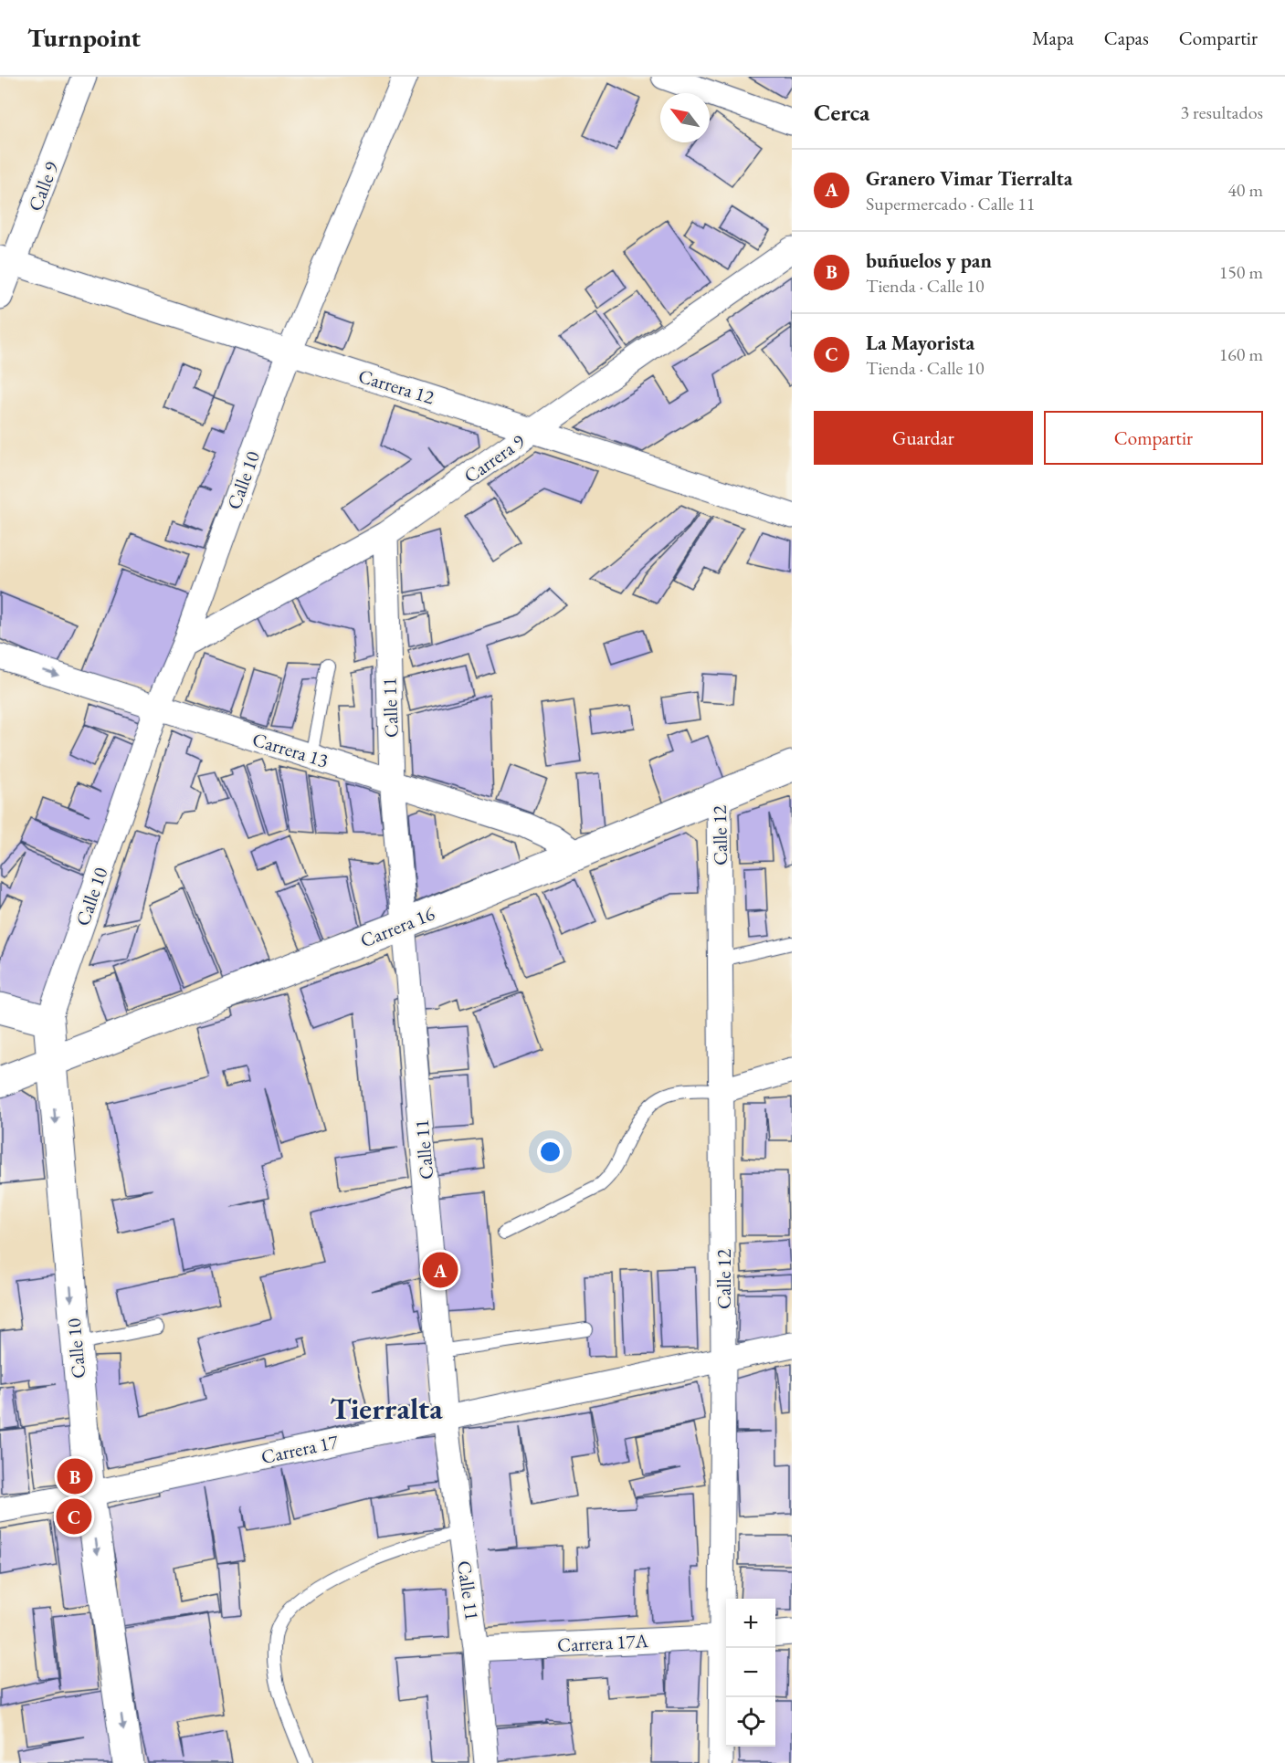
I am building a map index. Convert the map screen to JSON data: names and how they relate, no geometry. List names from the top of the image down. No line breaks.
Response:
{"streets":{"main road":["Calle 10","Carrera 16"],"street":["Calle 9","Carrera 12","Carrera 9","Calle 11","Carrera 13","Calle 12","Carrera 17","Carrera 17A"]},"crossings":[["Calle 9","Carrera 12"],["Carrera 12","Carrera 9"],["Carrera 12","Calle 10"],["Carrera 9","Calle 10"],["Carrera 9","Calle 11"],["Calle 10","Carrera 13"],["Calle 10","Carrera 16"],["Calle 10","Carrera 17"],["Calle 11","Carrera 13"],["Calle 11","Carrera 16"],["Calle 11","Carrera 17"],["Calle 11","Carrera 17A"],["Carrera 13","Carrera 16"],["Calle 12","Carrera 16"],["Calle 12","Carrera 17"],["Calle 12","Carrera 17A"]],"districts":["Tierralta"],"north":"top left","page":{"header":"Turnpoint","nav":["Mapa","Capas","Compartir"],"heading":["Cerca","3 resultados"],"list":[{"mark":"A","name":"Granero Vimar Tierralta","note":"Supermercado · Calle 11","value":"40 m"},{"mark":"B","name":"buñuelos y pan","note":"Tienda · Calle 10","value":"150 m"},{"mark":"C","name":"La Mayorista","note":"Tienda · Calle 10","value":"160 m"}],"buttons":["Guardar","Compartir"],"pins":["A","B","C"],"map_buttons":["+","−"]}}
